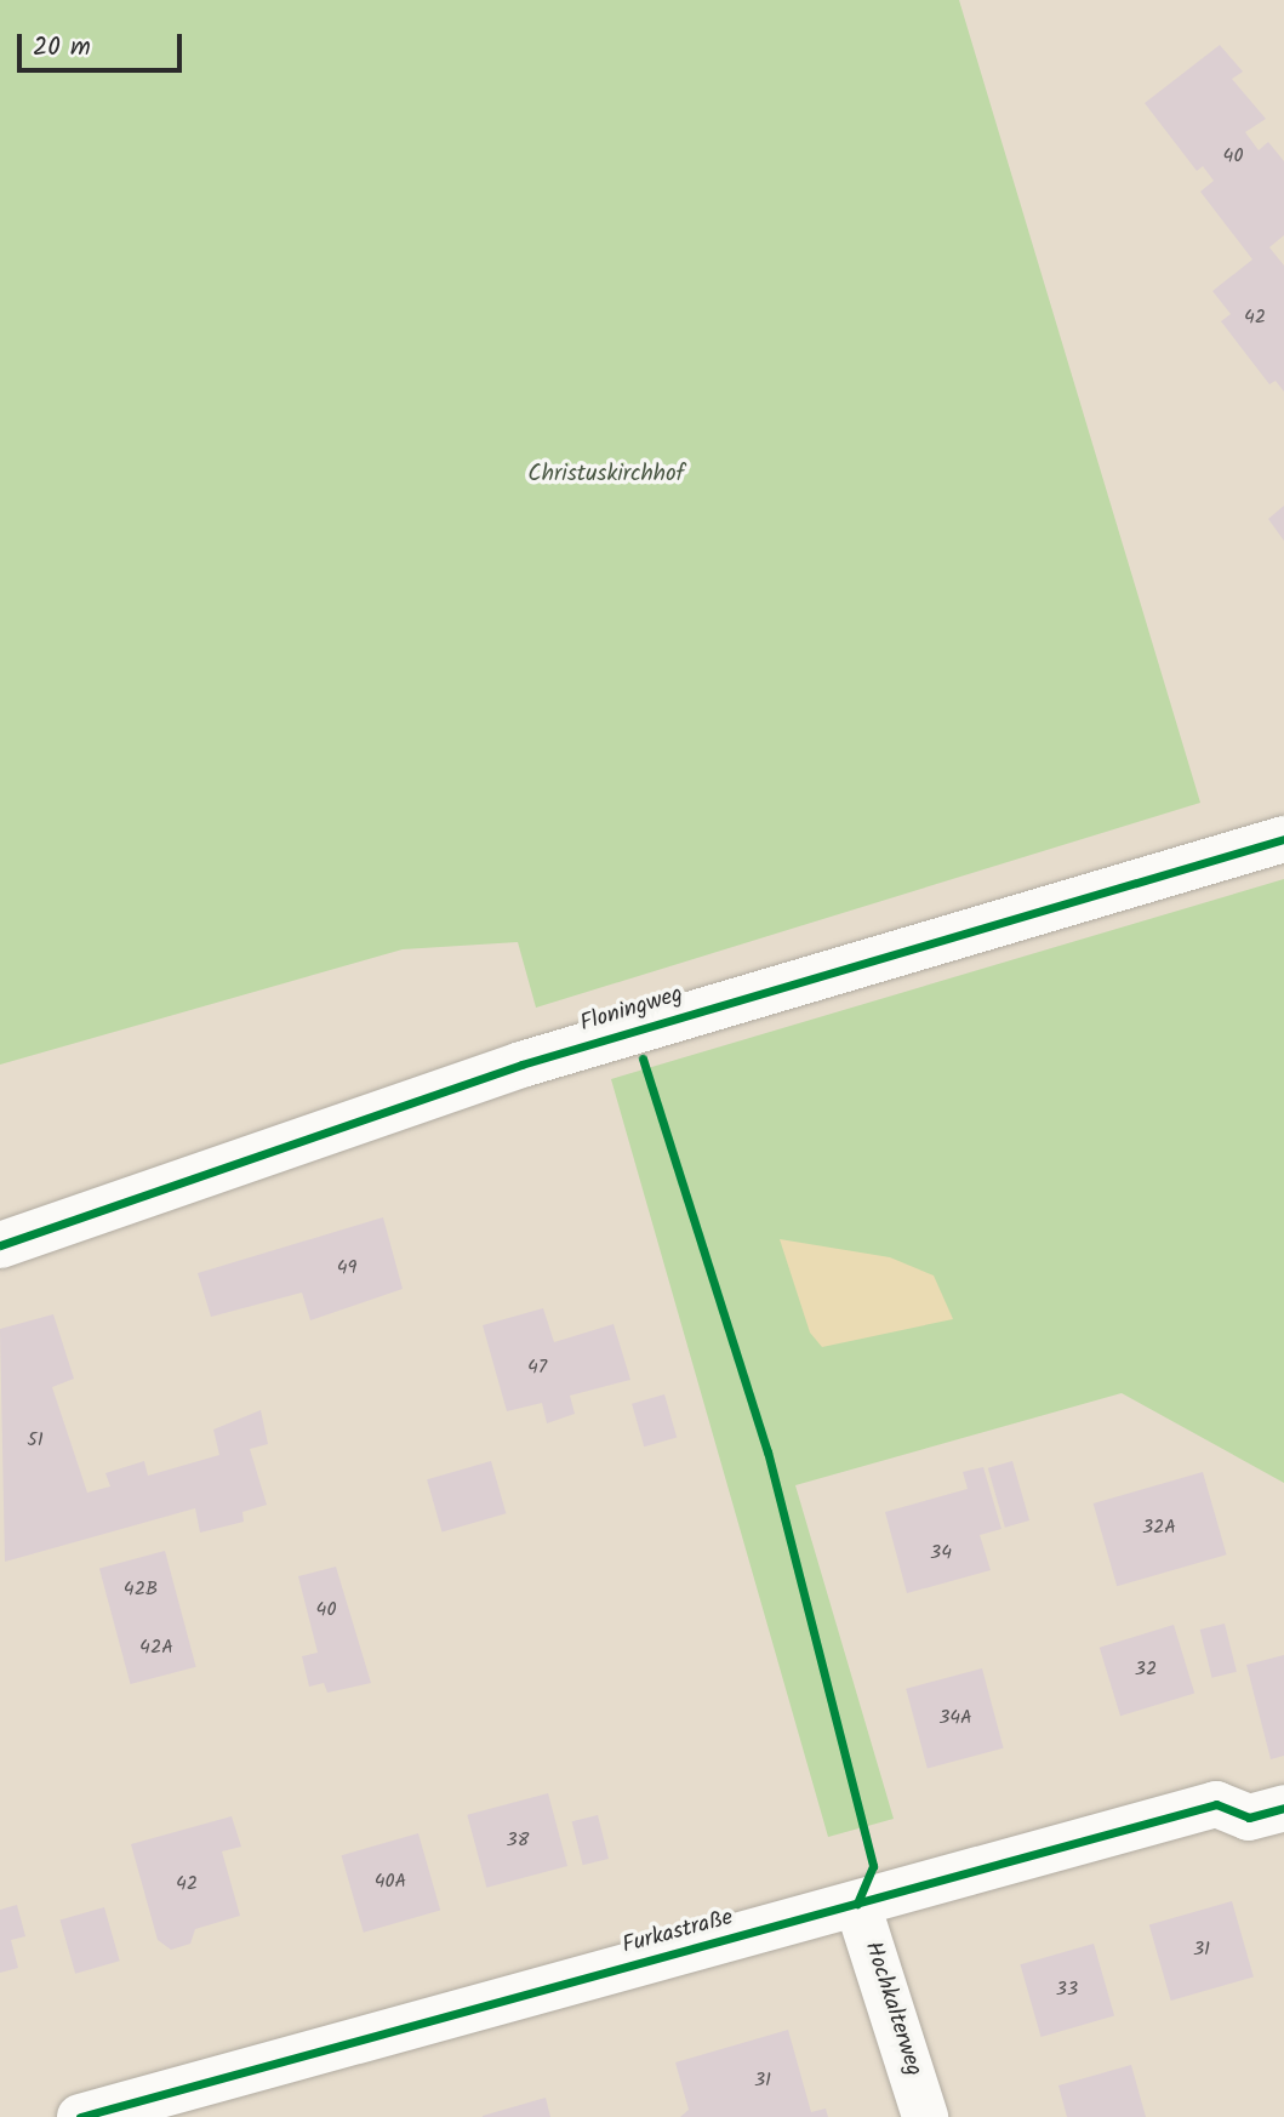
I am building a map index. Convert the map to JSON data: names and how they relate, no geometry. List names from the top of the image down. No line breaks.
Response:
{"streets":{"street":["Floningweg","Furkastraße","Hochkalterweg"]},"crossings":[["Furkastraße","Hochkalterweg"]],"parks":["Christuskirchhof"],"house_numbers":["40","42","49","47","51","32A","34","42B","40","42A","32","34A","38","40A","42","31","33","31"],"scale_bar":"20 m"}
